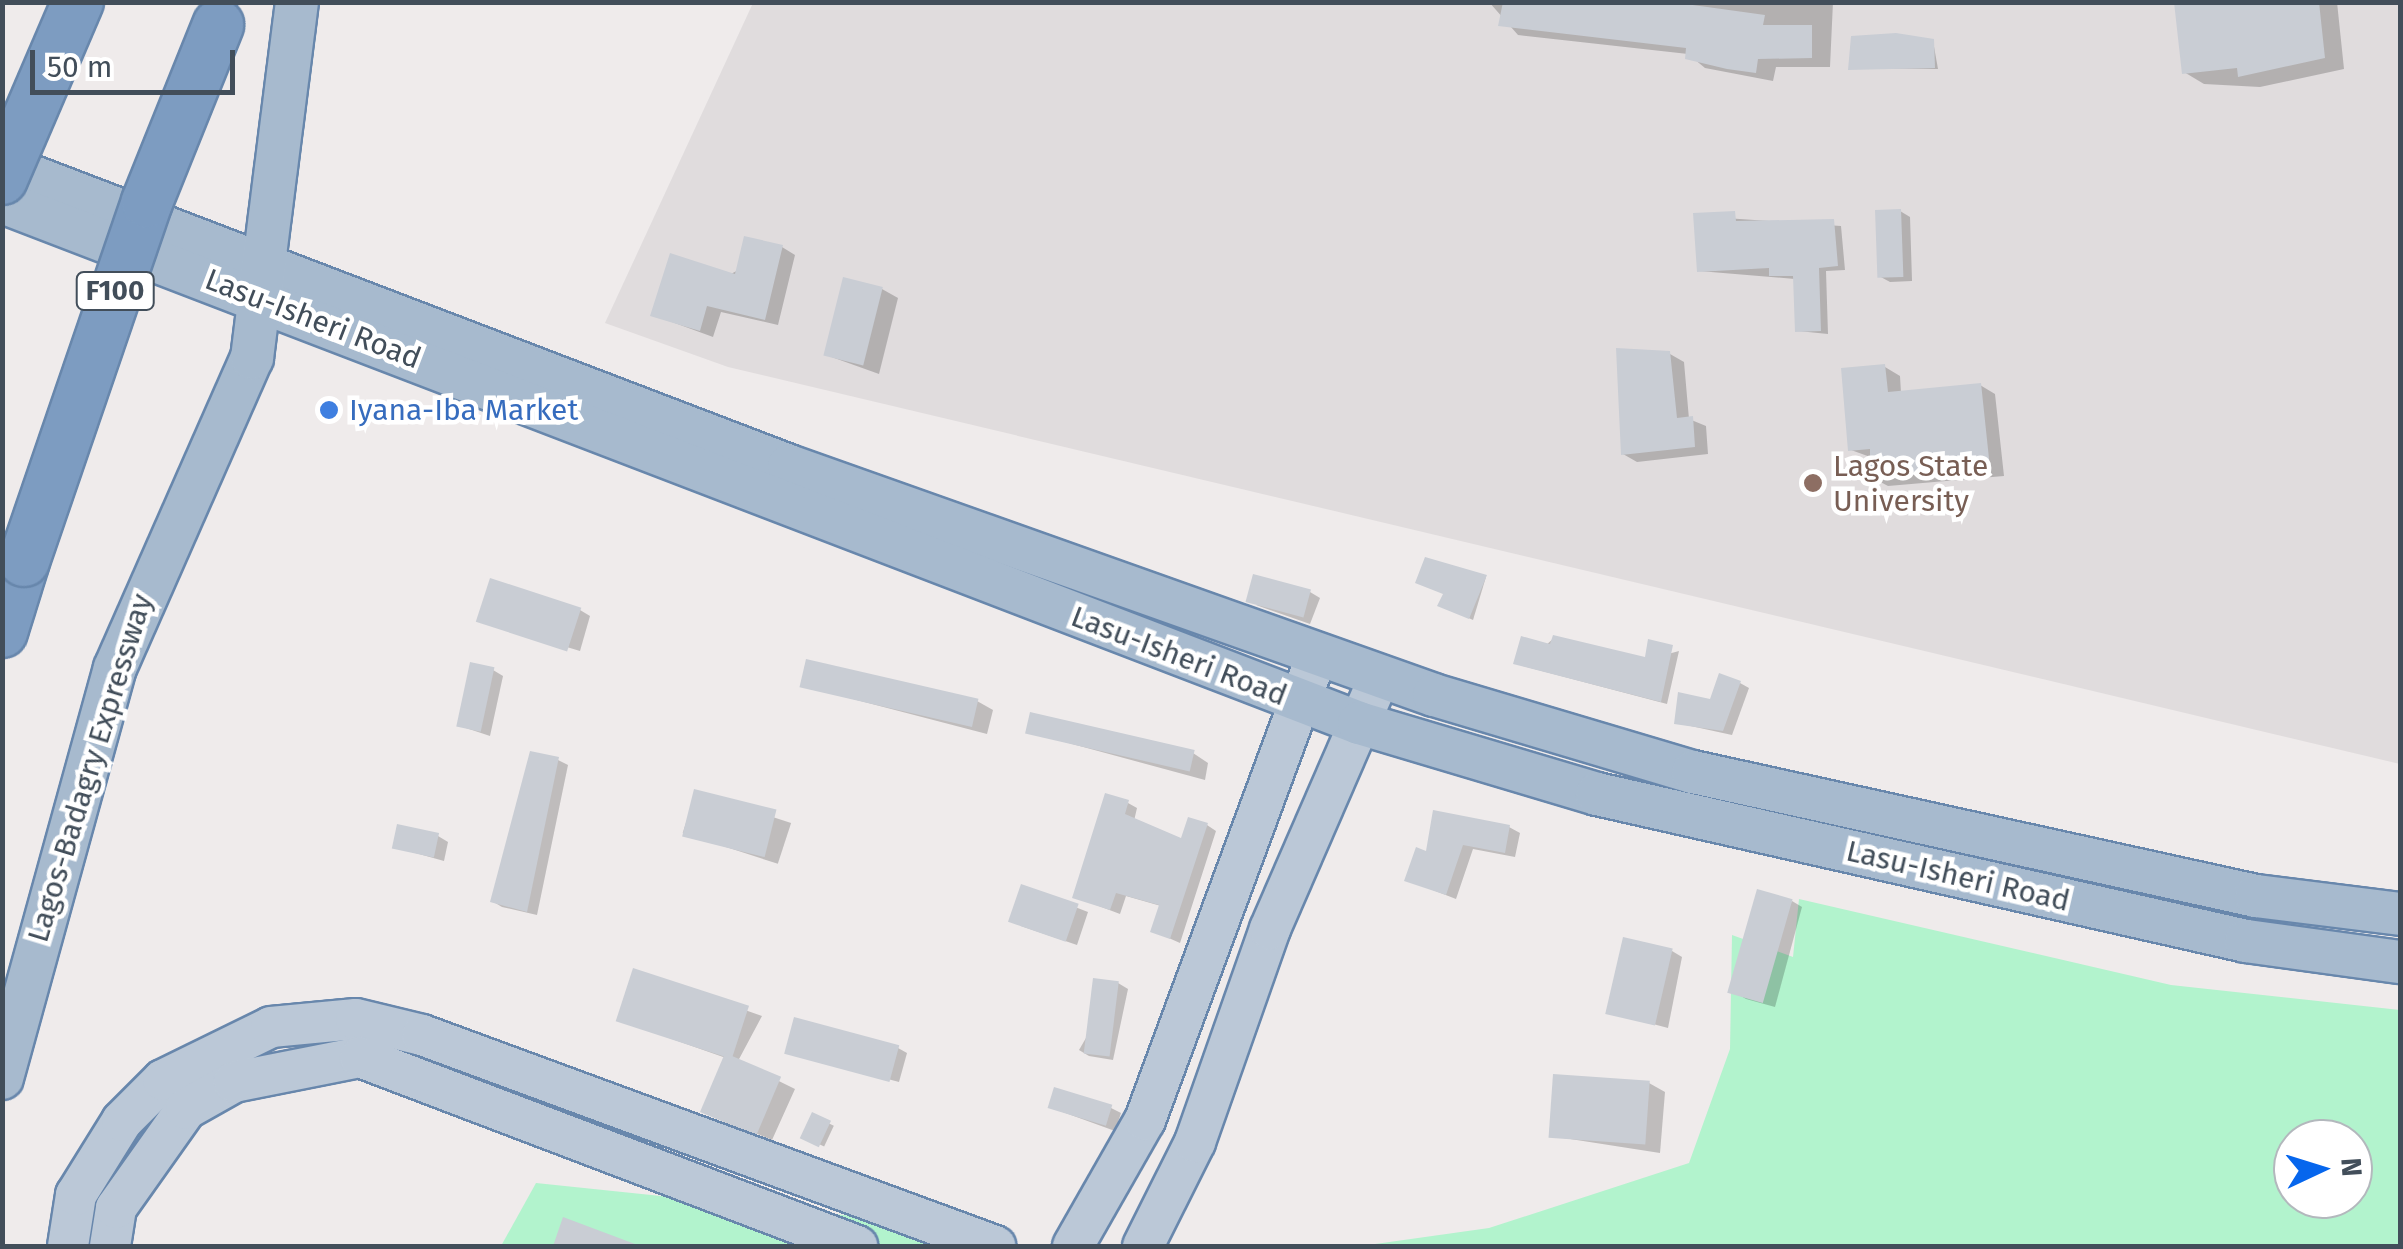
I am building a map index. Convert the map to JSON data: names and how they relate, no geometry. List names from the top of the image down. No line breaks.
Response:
{"streets":{"highway":["F100"],"main road":["Lasu-Isheri Road","Lagos-Badagry Expressway"]},"crossings":[["Lasu-Isheri Road","Lagos-Badagry Expressway"]],"places":["Iyana-Iba Market","Lagos State University"],"scale_bar":"50 m","north":"right"}
